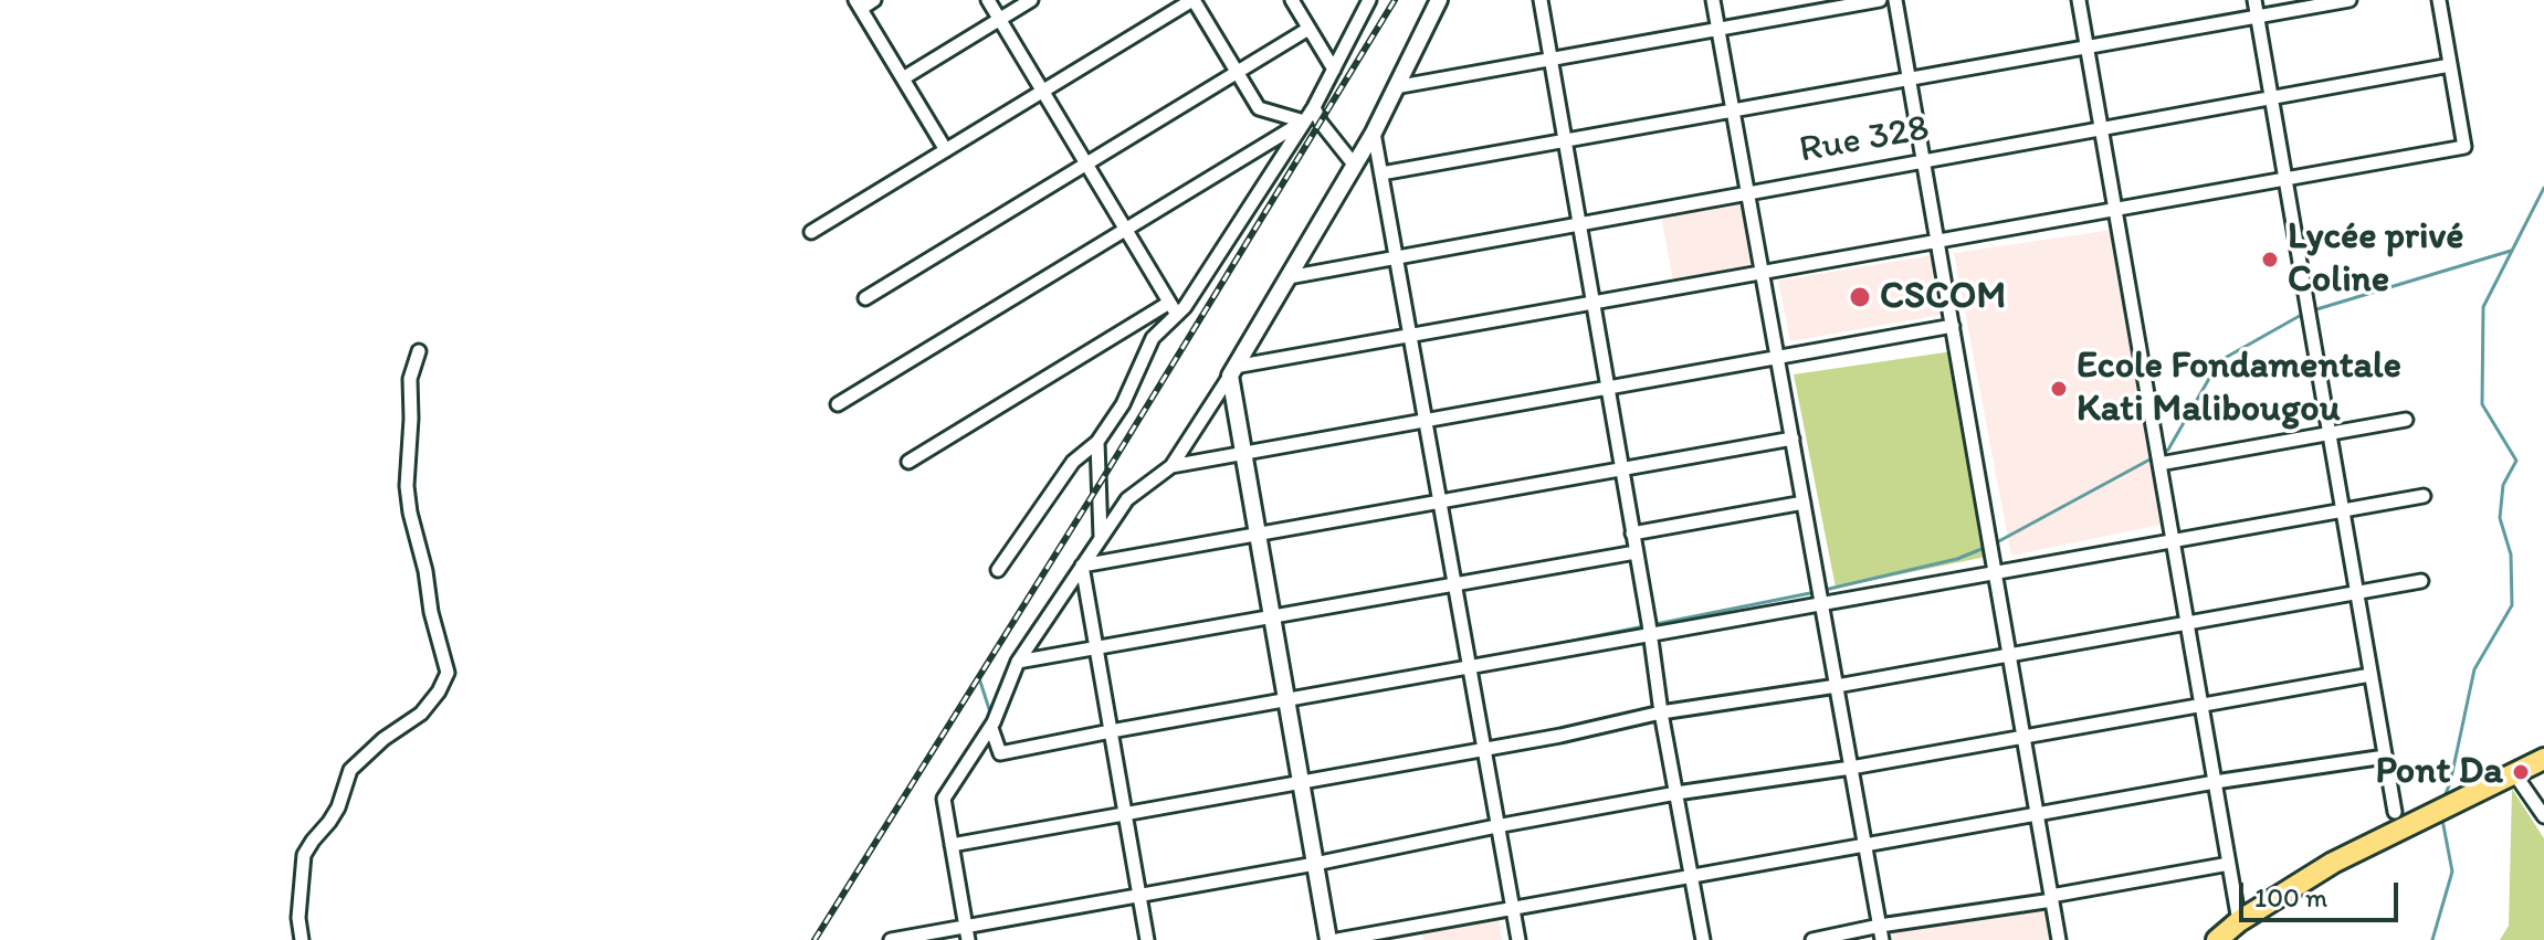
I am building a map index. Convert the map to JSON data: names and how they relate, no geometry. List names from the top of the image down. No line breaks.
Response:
{"streets":{"street":["Rue 328"]},"places":["Lycée privé Coline","CSCOM","Ecole Fondamentale Kati Malibougou","Pont Da"],"scale_bar":"100 m"}
